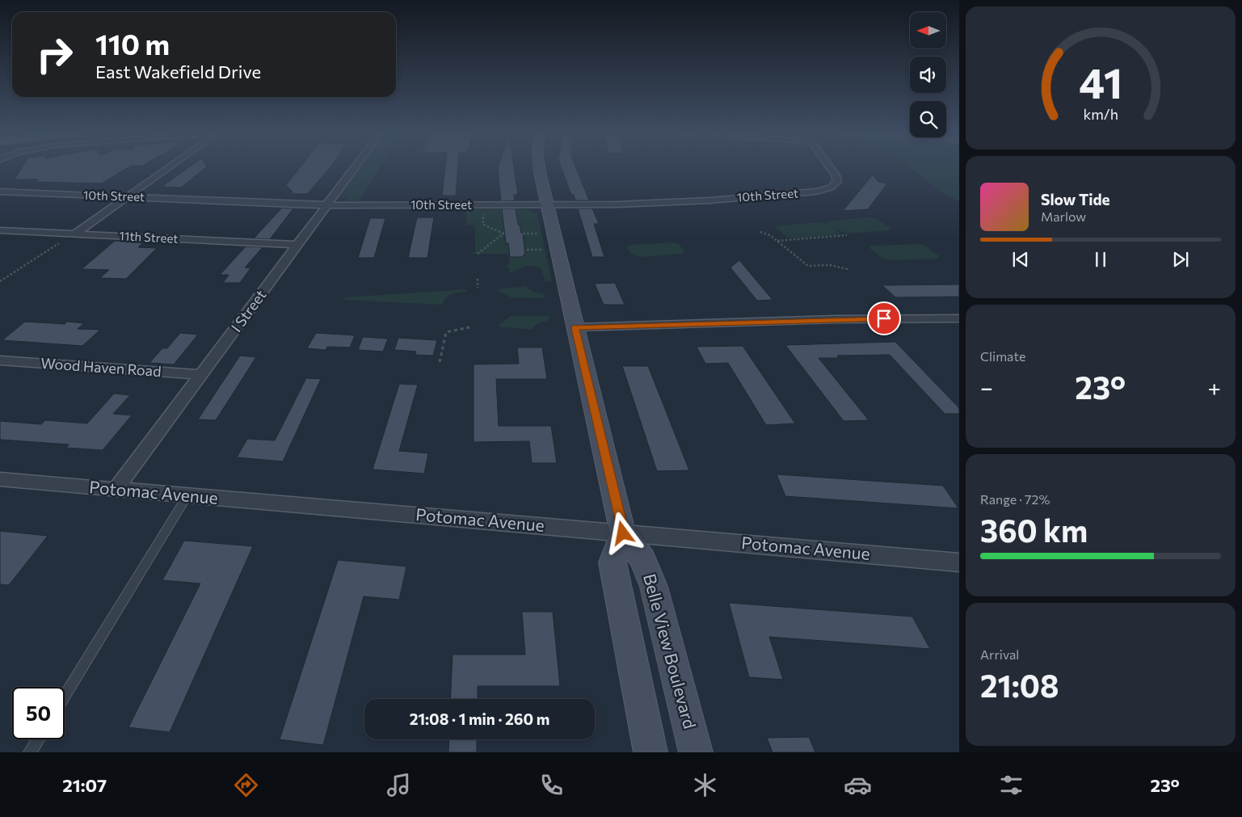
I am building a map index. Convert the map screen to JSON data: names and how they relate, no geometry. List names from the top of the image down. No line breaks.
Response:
{"streets":{"main road":["Belle View Boulevard"],"street":["10th Street","11th Street","I Street","Wood Haven Road","Potomac Avenue"]},"crossings":[["10th Street","I Street"],["10th Street","Belle View Boulevard"],["11th Street","I Street"],["I Street","Wood Haven Road"],["I Street","Potomac Avenue"],["Potomac Avenue","Belle View Boulevard"]],"north":"left","page":{"turn":["110 m","East Wakefield Drive"],"song":["Slow Tide","Marlow"],"tile":["Climate",["Range · 72%","360 km"],["Arrival","21:08"]],"heat":["−","23°","+"],"limit":"50","trip":"21:08 · 1 min · 260 m","tabs":["21:07","23°"],"gauge":["41","km/h"]}}
